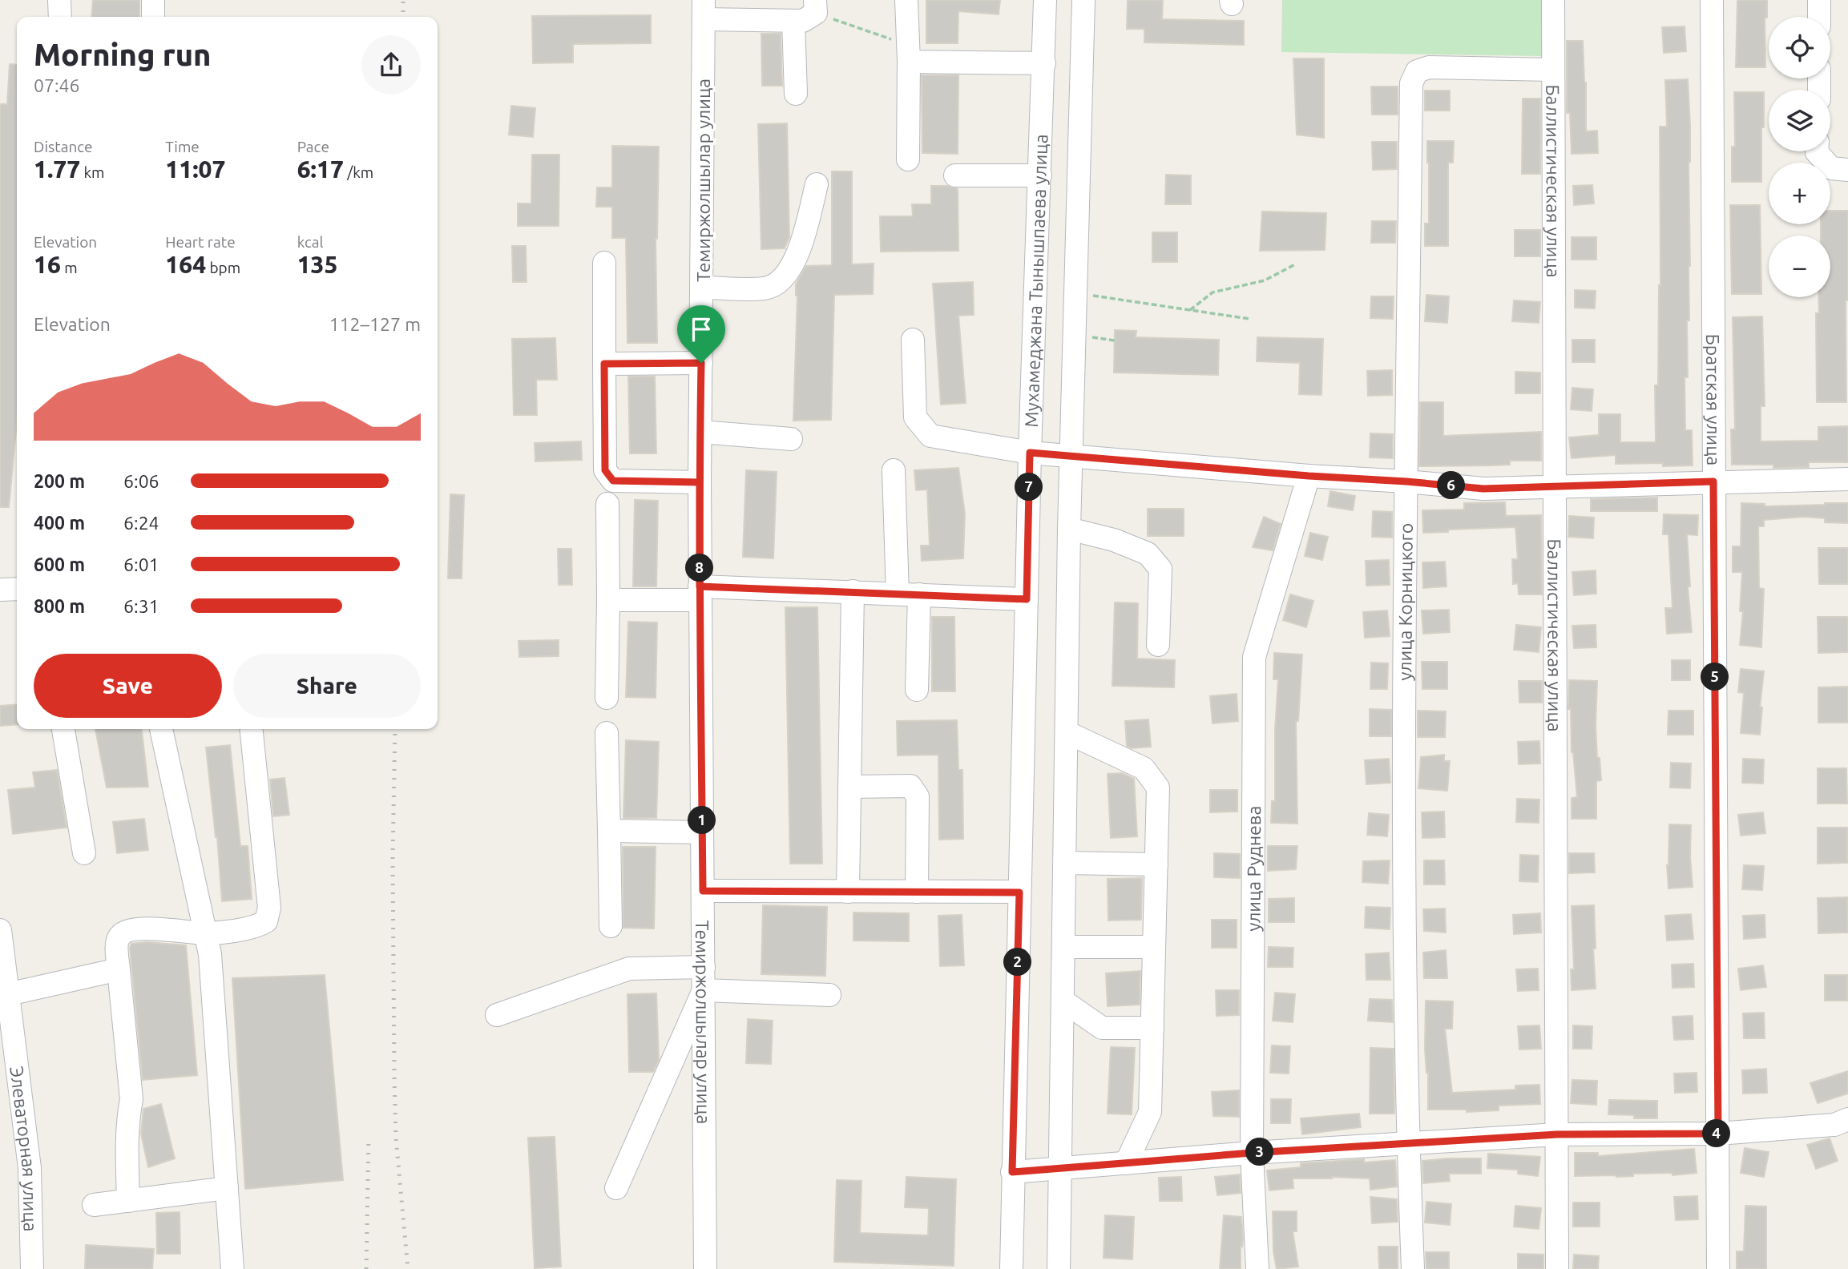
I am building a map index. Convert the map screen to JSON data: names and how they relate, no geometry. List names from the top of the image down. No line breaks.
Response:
{"streets":{"street":["Темиржолшылар улица","Баллистическая улица","Мухамеджана Тынышпаева улица","Братская улица","улица Корницкого","улица Руднева","Элеваторная улица"]},"crossings":[["Баллистическая улица","улица Корницкого"]],"page":{"map_buttons":["+","−"],"heading":["Morning run","07:46"],"stats":[["Distance","1.77 km"],["Time","11:07"],["Pace","6:17 /km"],["Elevation","16 m"],["Heart rate","164 bpm"],["kcal","135"]],"chart":["Elevation","112–127 m"],"list":[{"name":"200 m","note":"6:06"},{"name":"400 m","note":"6:24"},{"name":"600 m","note":"6:01"},{"name":"800 m","note":"6:31"}],"pins":["6","7","8","5","1","2","4","3"],"buttons":["Save","Share"]}}
